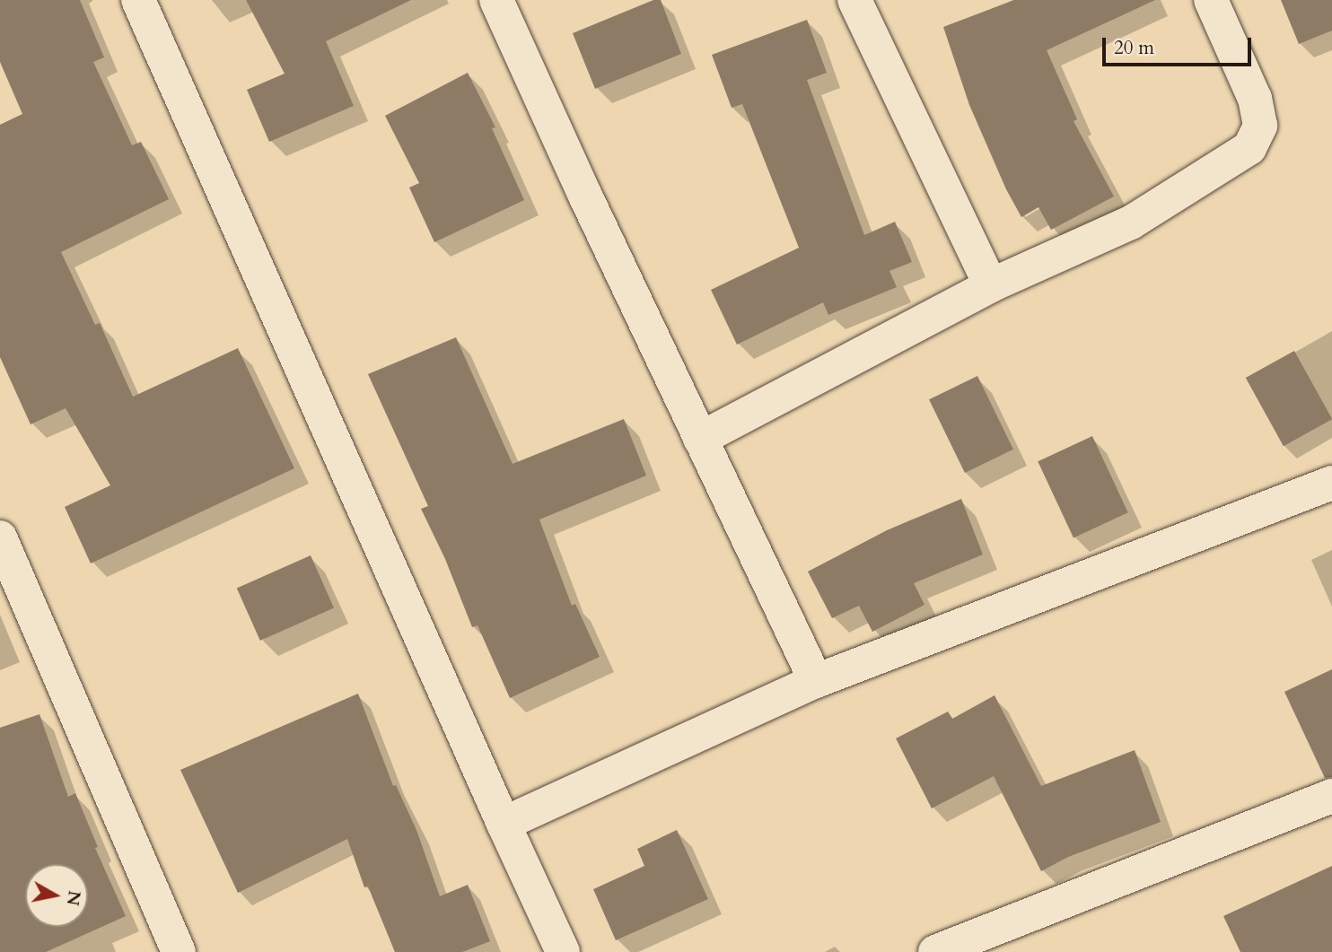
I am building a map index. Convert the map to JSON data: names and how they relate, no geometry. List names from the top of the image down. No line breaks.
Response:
{"scale_bar":"20 m","north":"right"}
